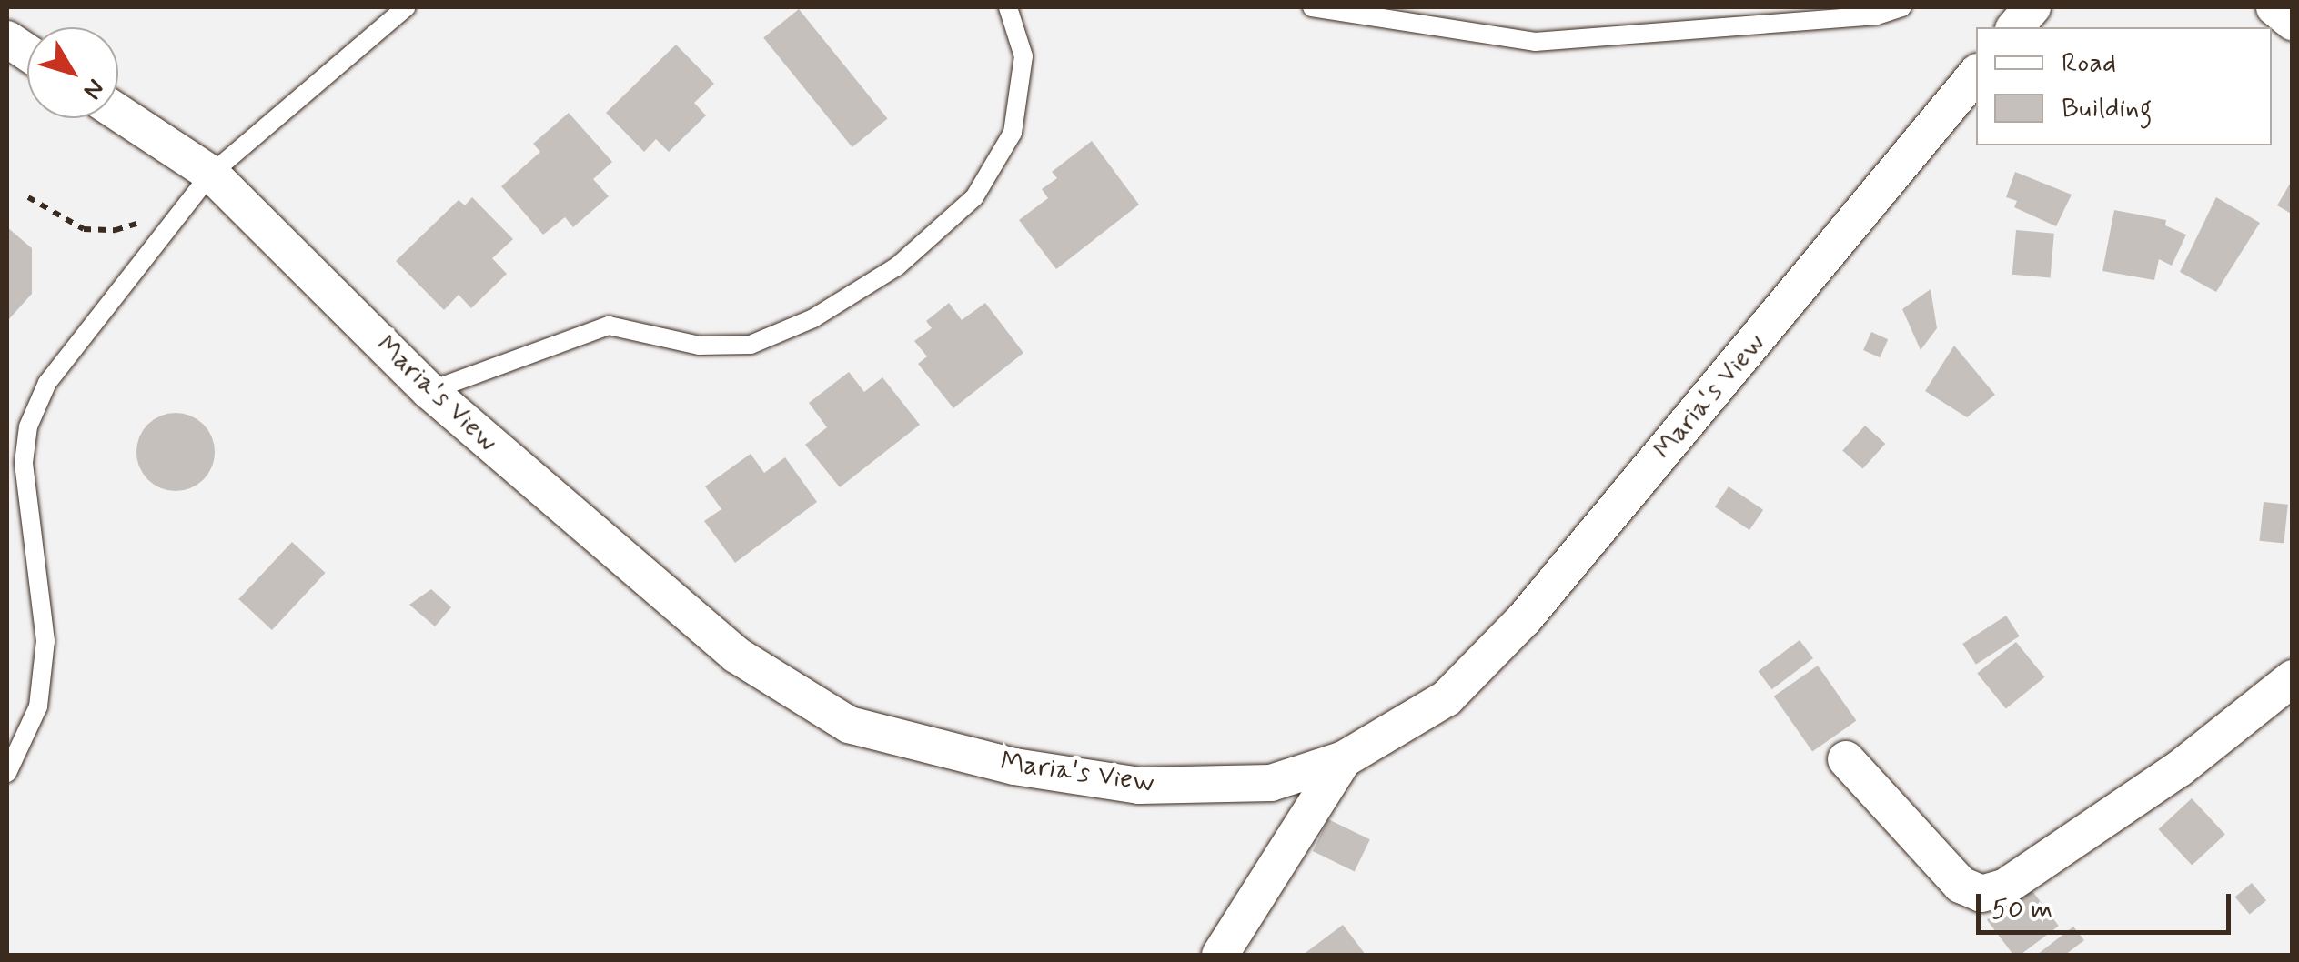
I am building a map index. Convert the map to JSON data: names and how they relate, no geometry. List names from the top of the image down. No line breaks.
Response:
{"streets":{"street":["Maria's View"]},"legend":["Road","Building"],"scale_bar":"50 m","north":"bottom right"}
